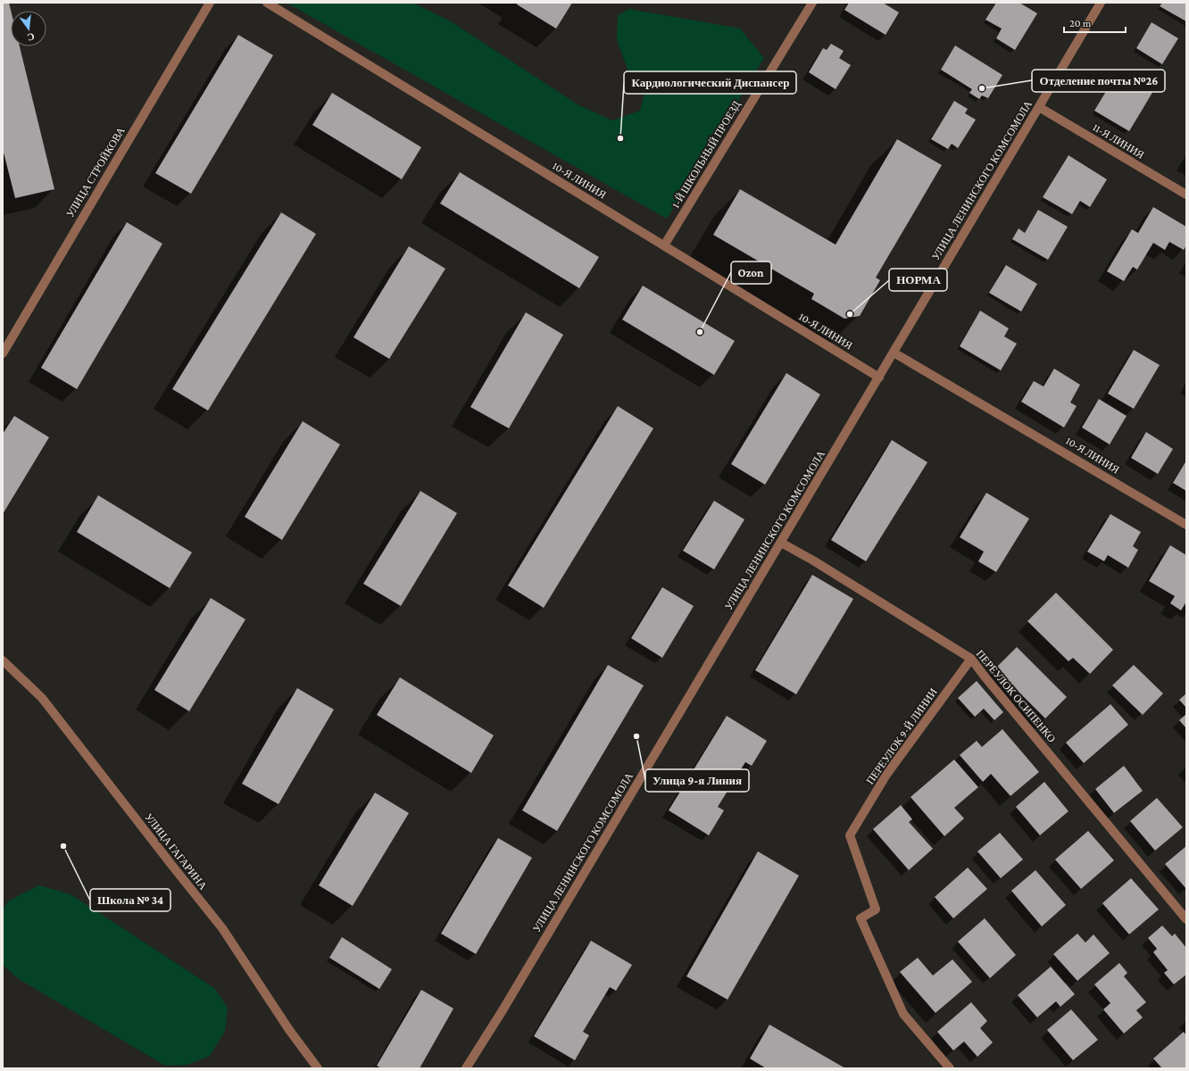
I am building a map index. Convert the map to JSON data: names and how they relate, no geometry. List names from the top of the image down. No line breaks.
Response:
{"streets":{"street":["11-Я ЛИНИЯ","1-Й ШКОЛЬНЫЙ ПРОЕЗД","УЛИЦА СТРОЙКОВА","10-Я ЛИНИЯ","УЛИЦА ЛЕНИНСКОГО КОМСОМОЛА","ПЕРЕУЛОК ОСИПЕНКО","ПЕРЕУЛОК 9-Й ЛИНИИ","УЛИЦА ГАГАРИНА"]},"crossings":[["11-Я ЛИНИЯ","УЛИЦА ЛЕНИНСКОГО КОМСОМОЛА"],["1-Й ШКОЛЬНЫЙ ПРОЕЗД","10-Я ЛИНИЯ"],["10-Я ЛИНИЯ","УЛИЦА ЛЕНИНСКОГО КОМСОМОЛА"],["УЛИЦА ЛЕНИНСКОГО КОМСОМОЛА","ПЕРЕУЛОК ОСИПЕНКО"],["ПЕРЕУЛОК ОСИПЕНКО","ПЕРЕУЛОК 9-Й ЛИНИИ"]],"places":["Отделение почты №26","Кардиологический Диспансер","НОРМА","Ozon","Улица 9-я Линия","Школа № 34"],"scale_bar":"20 m","north":"bottom"}
